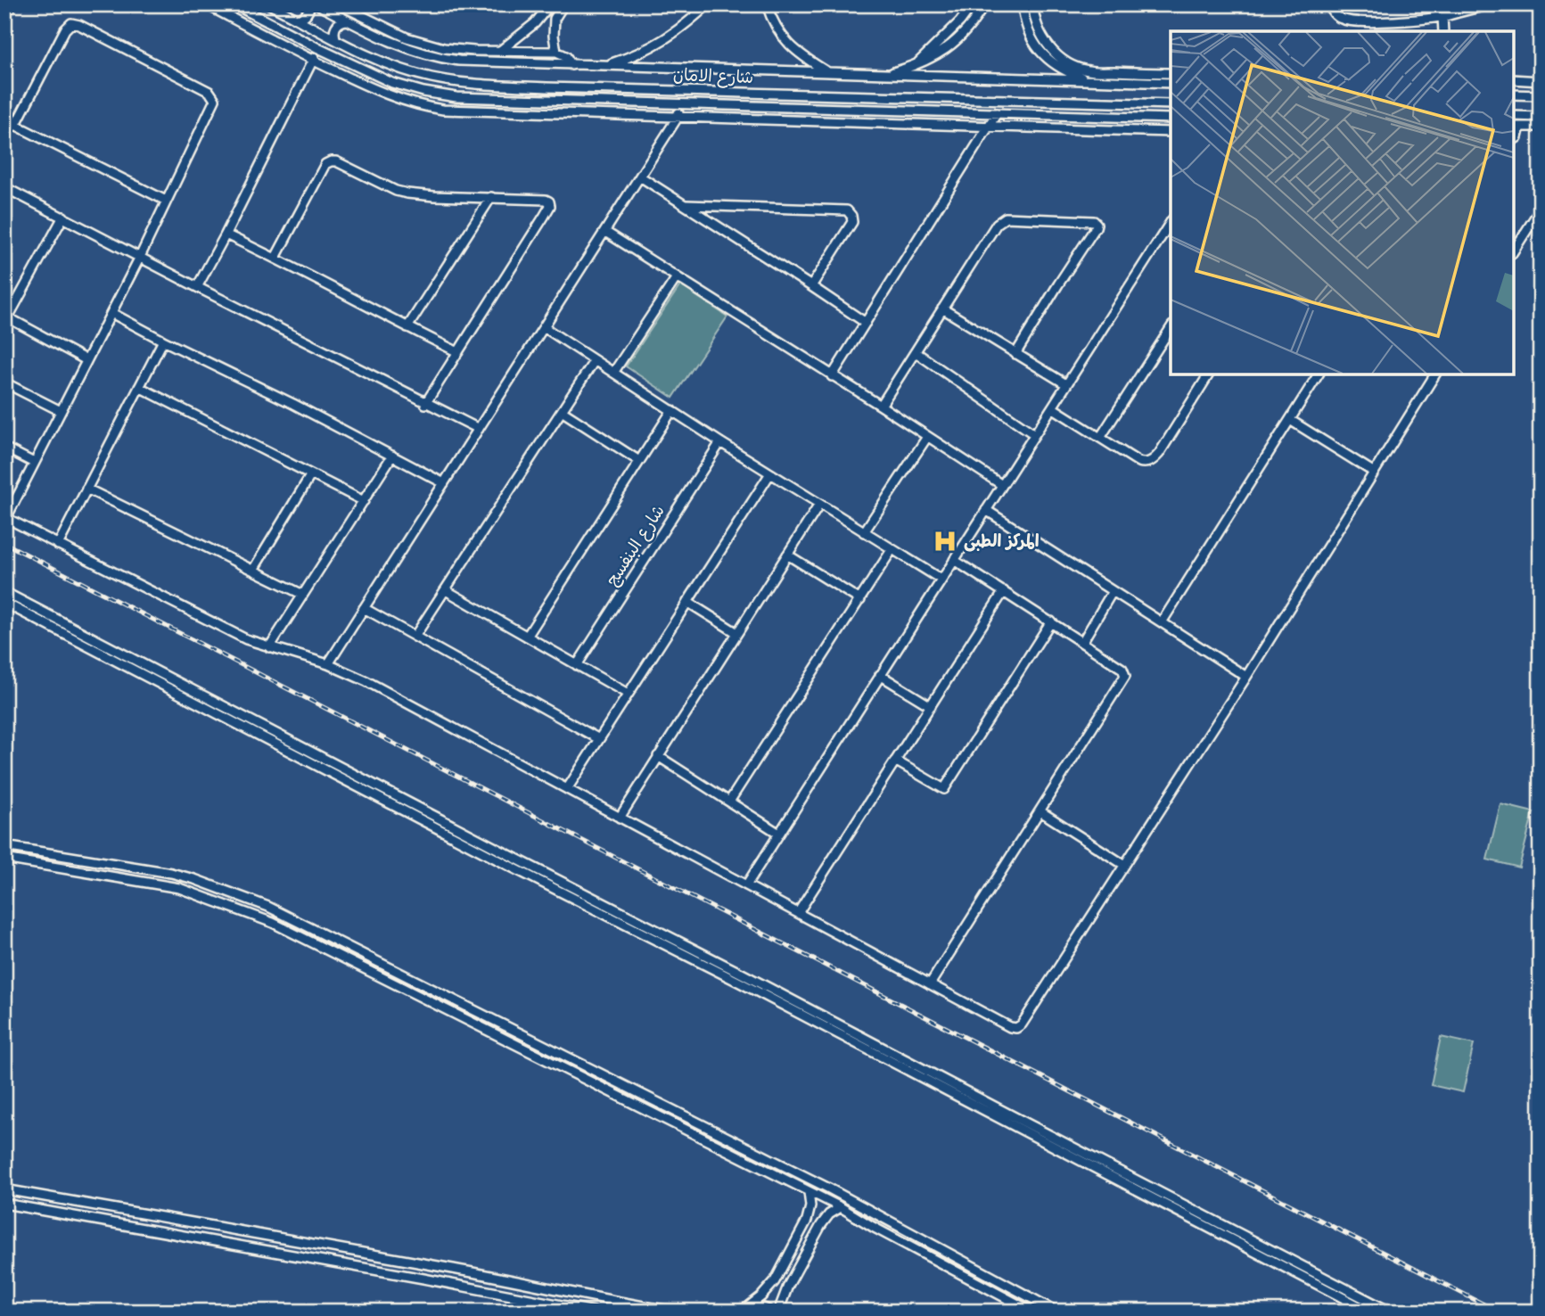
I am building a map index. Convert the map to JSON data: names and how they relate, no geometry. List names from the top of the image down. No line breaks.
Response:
{"streets":{"street":["شارع الامان","شارع البنفسج"]},"places":{"hospital":["المركز الطبى"]}}
